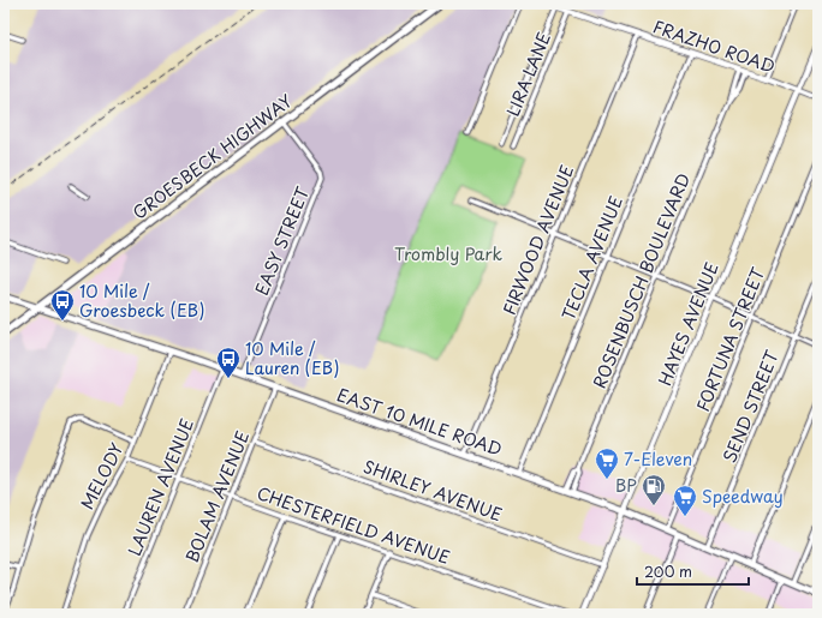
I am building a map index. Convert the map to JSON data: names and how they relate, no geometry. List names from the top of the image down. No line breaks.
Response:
{"streets":{"main road":["GROESBECK HIGHWAY","EAST 10 MILE ROAD"],"street":["FRAZHO ROAD","LIRA LANE","FIRWOOD AVENUE","EASY STREET","TECLA AVENUE","ROSENBUSCH BOULEVARD","HAYES AVENUE","FORTUNA STREET","SEND STREET","MELODY","LAUREN AVENUE","SHIRLEY AVENUE","BOLAM AVENUE","CHESTERFIELD AVENUE"]},"crossings":[["FRAZHO ROAD","LIRA LANE"],["FRAZHO ROAD","FIRWOOD AVENUE"],["FRAZHO ROAD","TECLA AVENUE"],["FRAZHO ROAD","ROSENBUSCH BOULEVARD"],["FRAZHO ROAD","HAYES AVENUE"],["GROESBECK HIGHWAY","EASY STREET"],["GROESBECK HIGHWAY","EAST 10 MILE ROAD"],["FIRWOOD AVENUE","EAST 10 MILE ROAD"],["EASY STREET","EAST 10 MILE ROAD"],["TECLA AVENUE","EAST 10 MILE ROAD"],["ROSENBUSCH BOULEVARD","EAST 10 MILE ROAD"],["HAYES AVENUE","EAST 10 MILE ROAD"],["HAYES AVENUE","SHIRLEY AVENUE"],["FORTUNA STREET","EAST 10 MILE ROAD"],["SEND STREET","EAST 10 MILE ROAD"],["EAST 10 MILE ROAD","MELODY"],["EAST 10 MILE ROAD","LAUREN AVENUE"],["EAST 10 MILE ROAD","BOLAM AVENUE"],["MELODY","CHESTERFIELD AVENUE"],["LAUREN AVENUE","CHESTERFIELD AVENUE"],["SHIRLEY AVENUE","BOLAM AVENUE"],["BOLAM AVENUE","CHESTERFIELD AVENUE"]],"parks":["Trombly Park"],"places":{"bus stop":["10 Mile / Groesbeck (EB)","10 Mile / Lauren (EB)"],"supermarket":["7-Eleven","Speedway"],"fuel station":["BP"]},"scale_bar":"200 m"}
